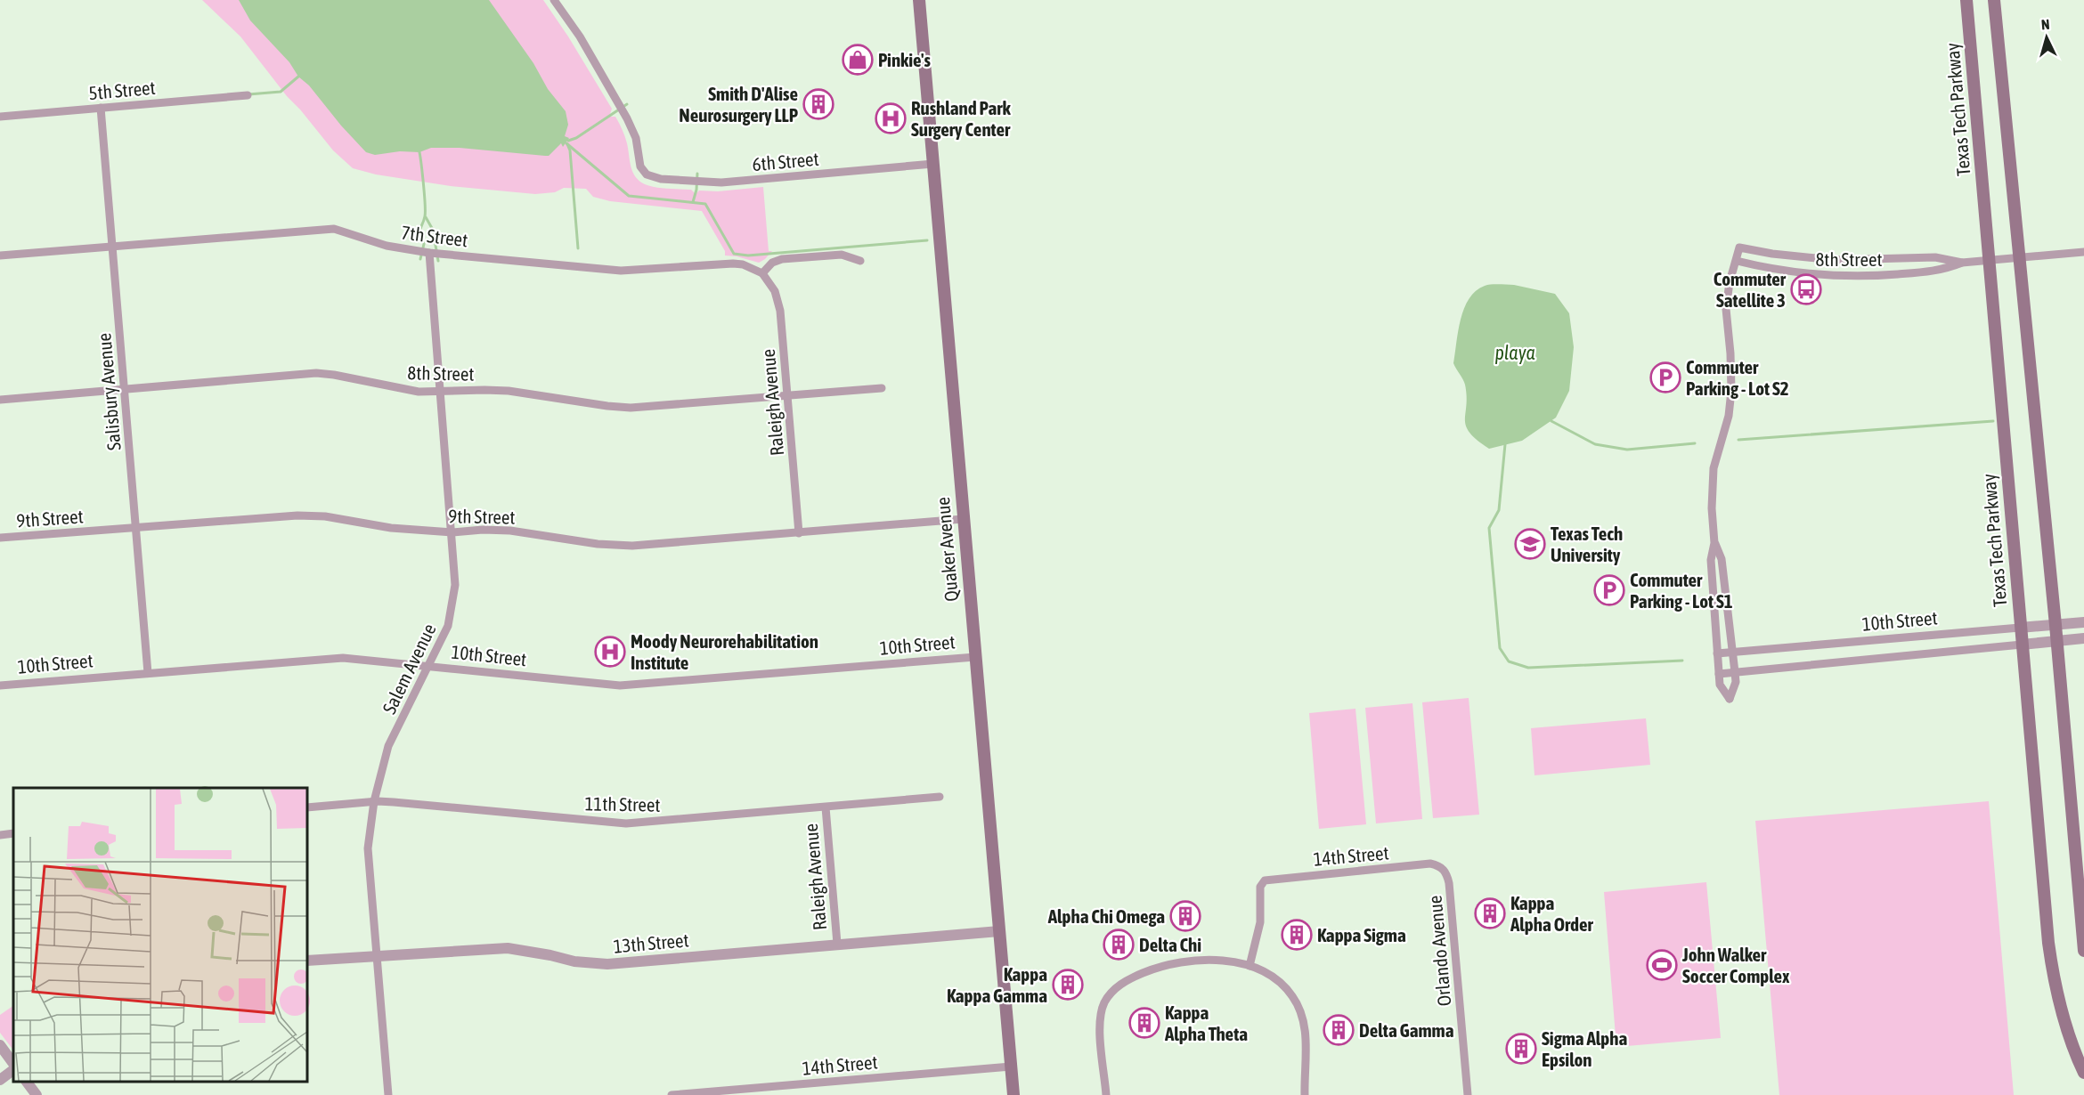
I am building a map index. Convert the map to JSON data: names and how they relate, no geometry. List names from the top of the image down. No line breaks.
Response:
{"streets":{"main road":["Texas Tech Parkway","Quaker Avenue"],"street":["5th Street","6th Street","7th Street","8th Street","Salisbury Avenue","Raleigh Avenue","9th Street","10th Street","Salem Avenue","11th Street","14th Street","13th Street","Orlando Avenue"]},"crossings":[["5th Street","Salisbury Avenue"],["Texas Tech Parkway","8th Street"],["Texas Tech Parkway","10th Street"],["6th Street","Quaker Avenue"],["7th Street","Salisbury Avenue"],["7th Street","Raleigh Avenue"],["7th Street","Salem Avenue"],["8th Street","Salisbury Avenue"],["8th Street","Raleigh Avenue"],["8th Street","Salem Avenue"],["Salisbury Avenue","9th Street"],["Salisbury Avenue","10th Street"],["Raleigh Avenue","9th Street"],["Raleigh Avenue","11th Street"],["Raleigh Avenue","13th Street"],["9th Street","Quaker Avenue"],["9th Street","Salem Avenue"],["Quaker Avenue","10th Street"],["Quaker Avenue","14th Street"],["Quaker Avenue","13th Street"],["10th Street","Salem Avenue"],["Salem Avenue","11th Street"],["Salem Avenue","13th Street"],["14th Street","Orlando Avenue"]],"water":["playa"],"places":{"shop":["Pinkie's"],"building":["Smith D'Alise Neurosurgery LLP","Kappa Alpha Order","Alpha Chi Omega","Kappa Sigma","Delta Chi","Kappa Kappa Gamma","Kappa Alpha Theta","Delta Gamma","Sigma Alpha Epsilon"],"hospital":["Rushland Park Surgery Center","Moody Neurorehabilitation Institute"],"bus stop":["Commuter Satellite 3"],"parking":["Commuter Parking - Lot S2","Commuter Parking - Lot S1"],"school or university":["Texas Tech University"],"sports":["John Walker Soccer Complex"]},"north":"top"}
